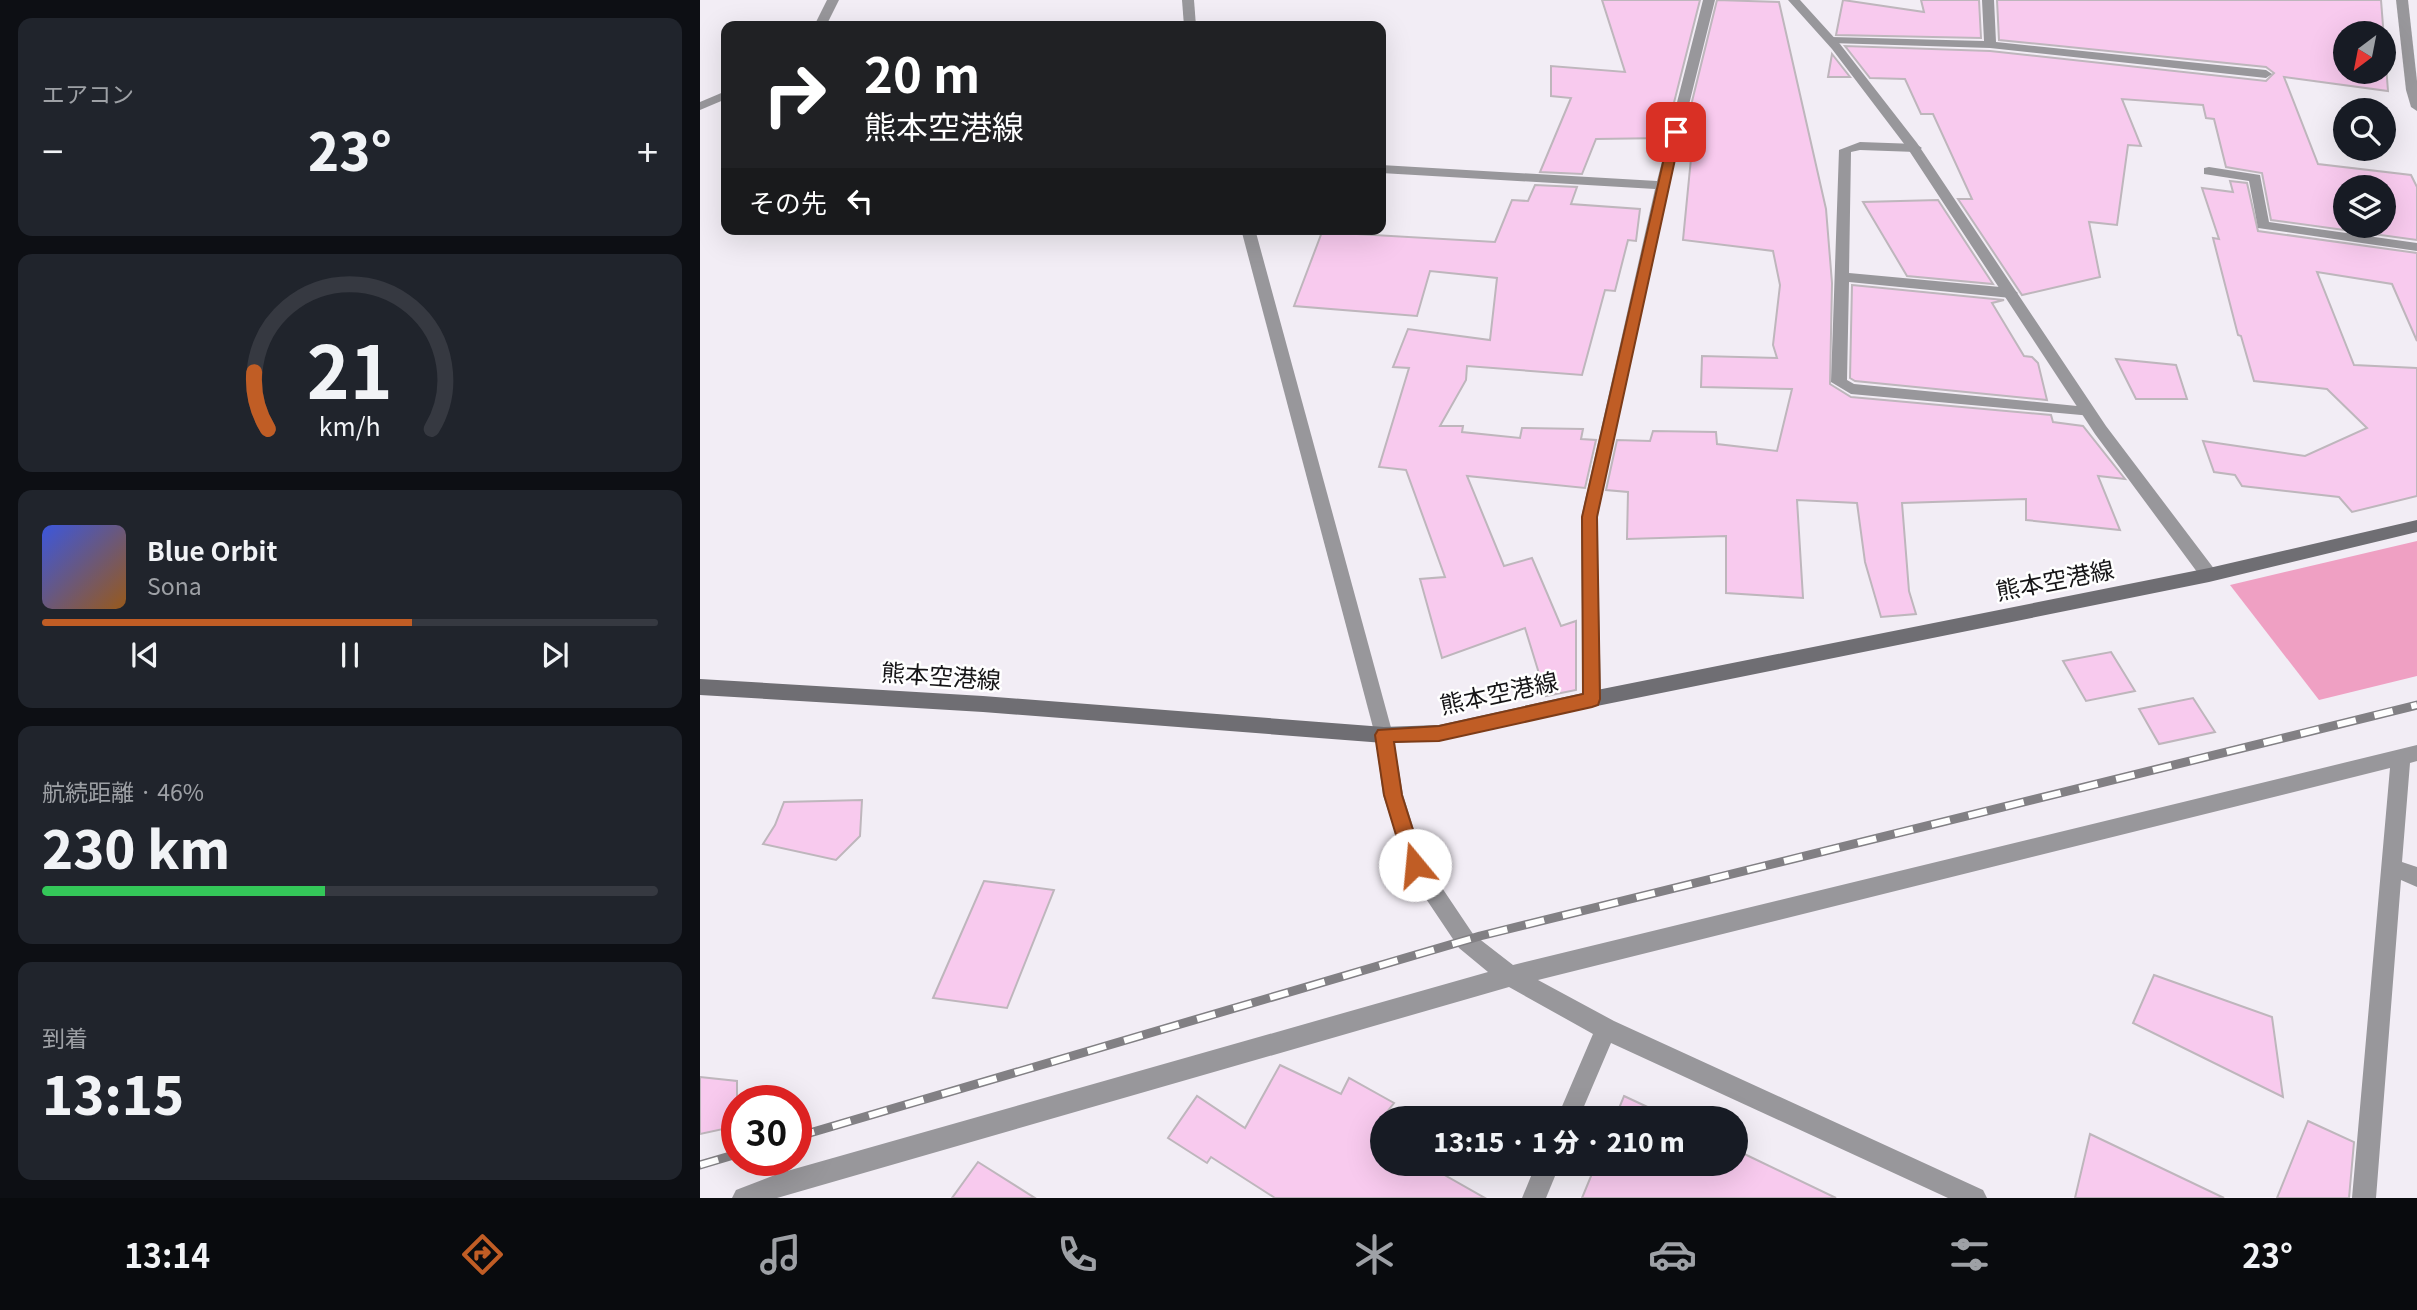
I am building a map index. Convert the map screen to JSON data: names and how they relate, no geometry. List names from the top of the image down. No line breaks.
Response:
{"streets":{"main road":["熊本空港線"]},"north":"bottom left","page":{"tile":["エアコン",["航続距離 · 46%","230 km"],["到着","13:15"]],"turn":["20 m","熊本空港線"],"heat":["−","23°","+"],"then":"その先","song":["Blue Orbit","Sona"],"limit":"30","trip":"13:15 · 1 分 · 210 m","tabs":["13:14","23°"],"gauge":["21","km/h"]}}
